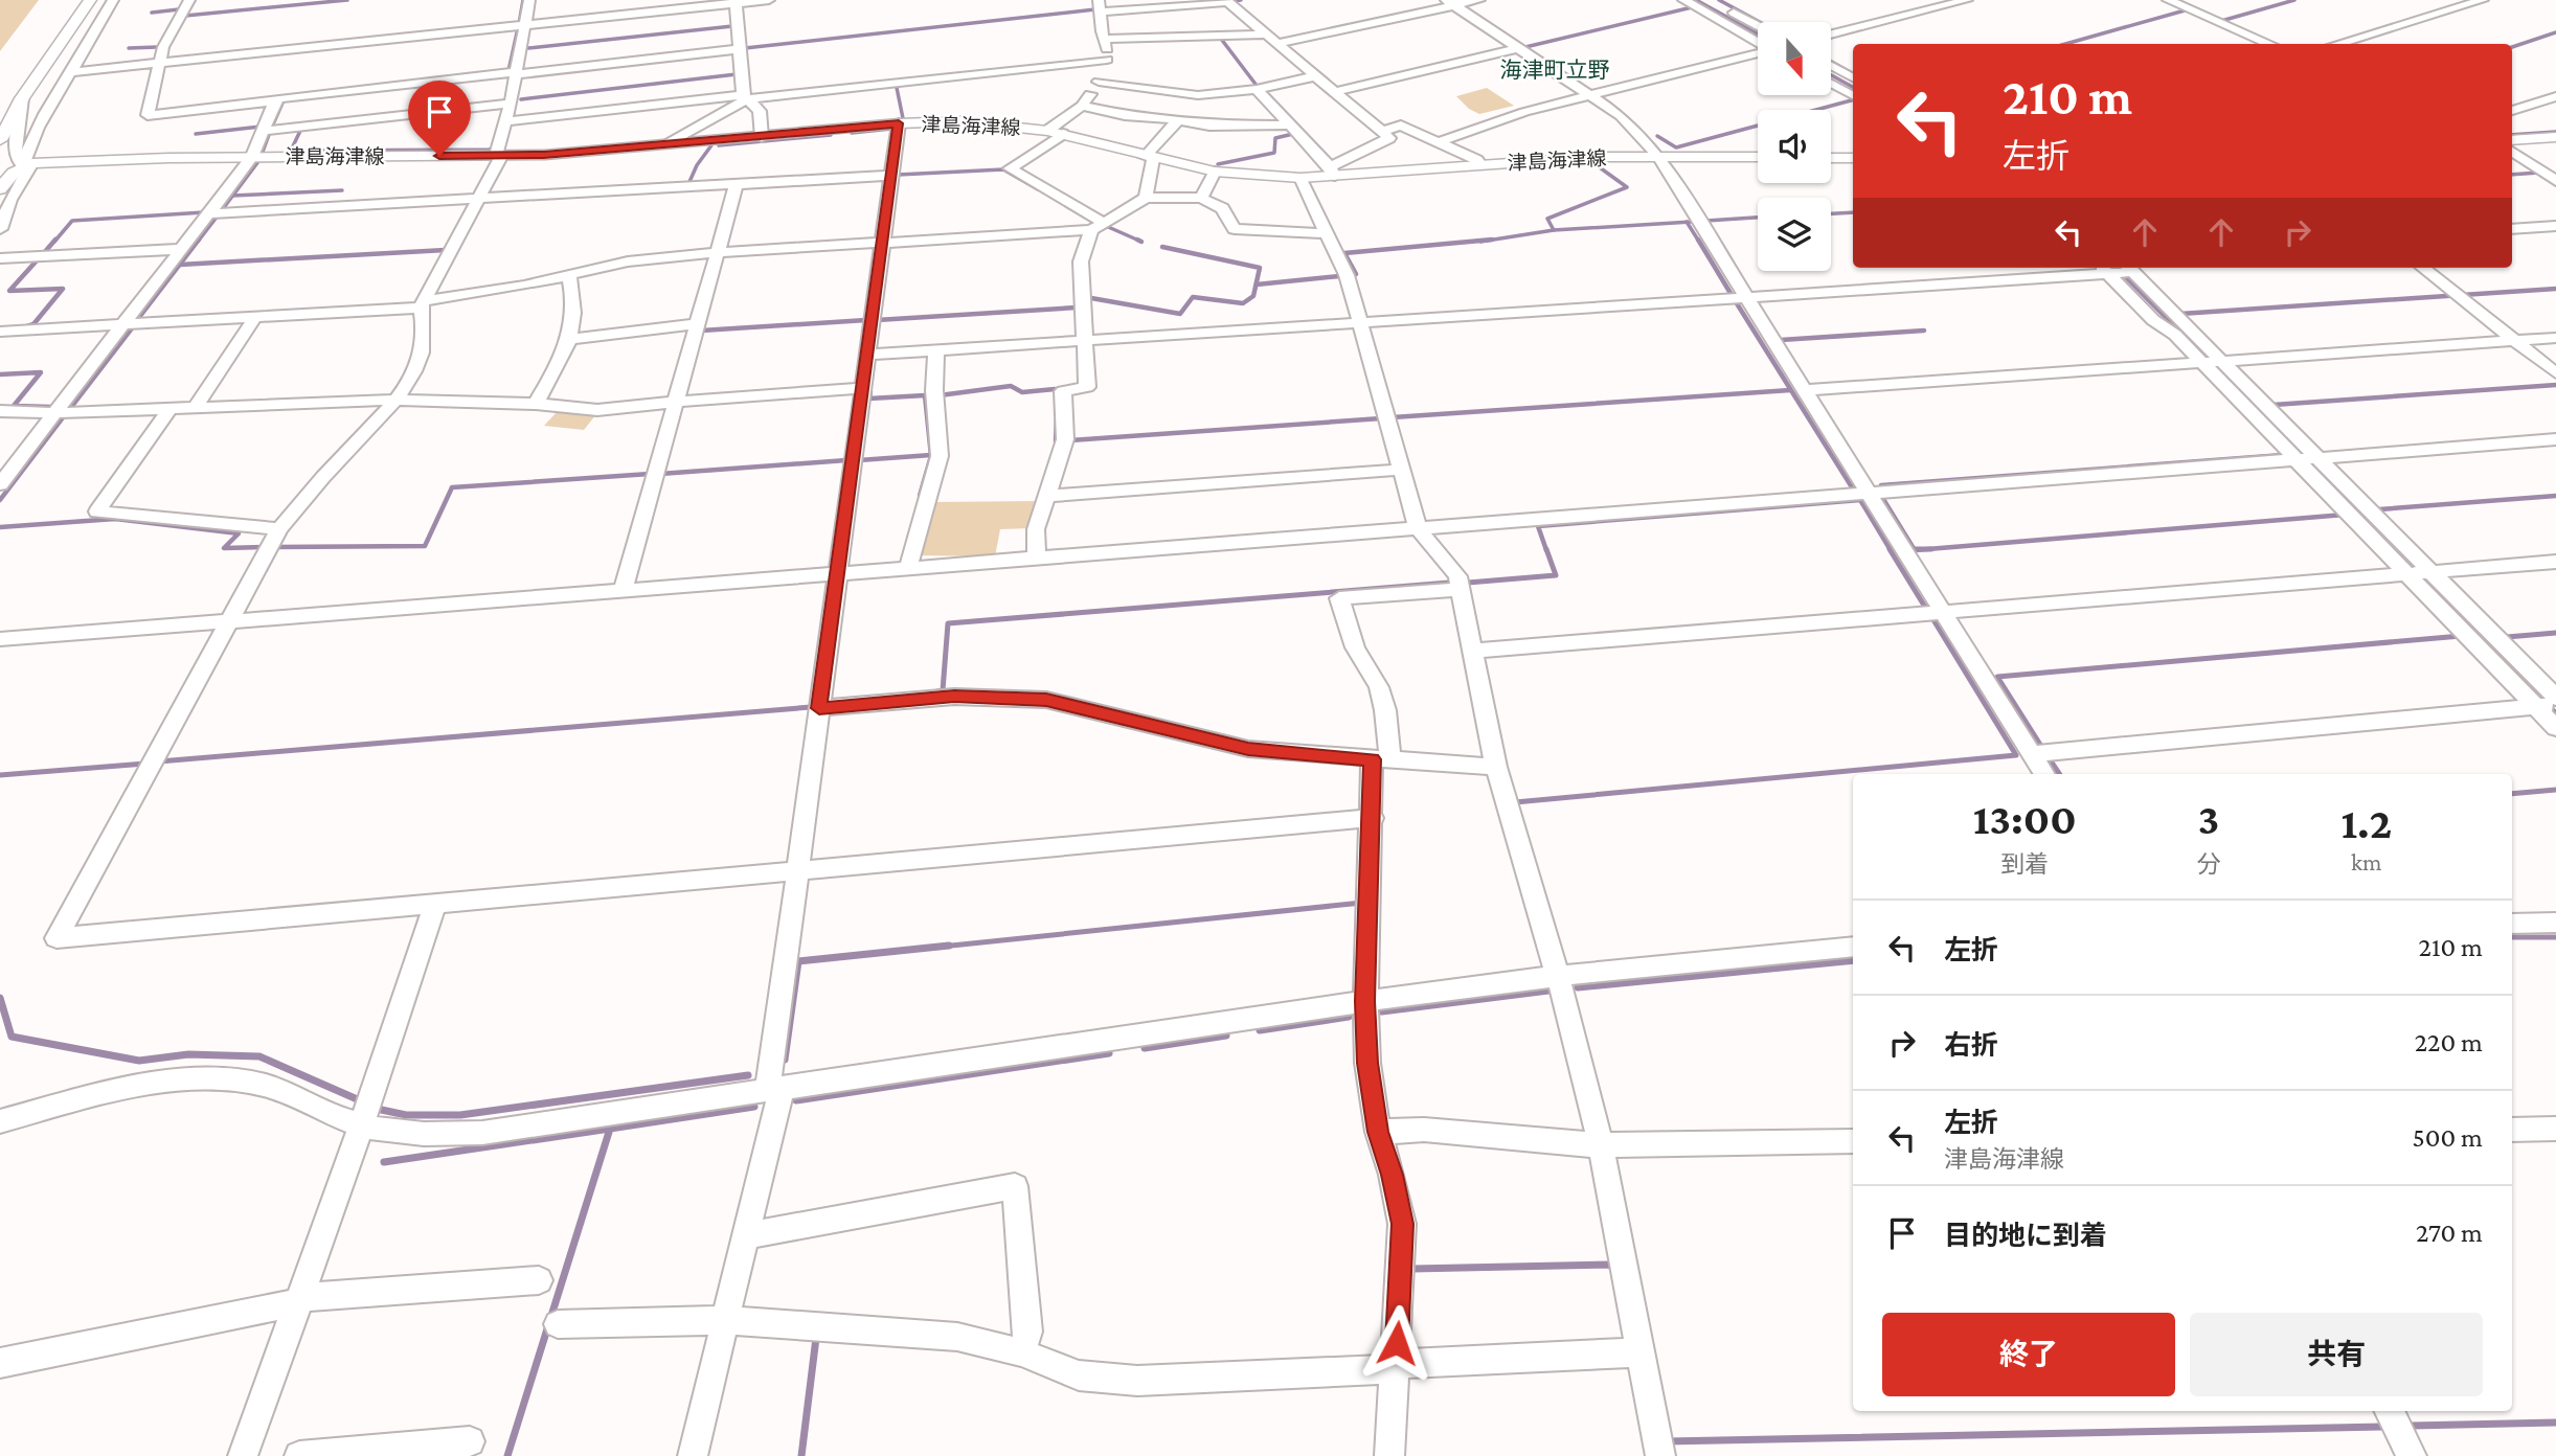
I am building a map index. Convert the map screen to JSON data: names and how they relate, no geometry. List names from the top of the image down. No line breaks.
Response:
{"streets":{"main road":["津島海津線"]},"districts":["海津町立野"],"north":"bottom","page":{"turn":["210 m","左折"],"eta":["13:00","到着","3","分","1.2","km"],"list":[{"name":"左折","value":"210 m"},{"name":"右折","value":"220 m"},{"name":"左折","note":"津島海津線","value":"500 m"},{"name":"目的地に到着","value":"270 m"}],"buttons":["終了","共有"]}}
